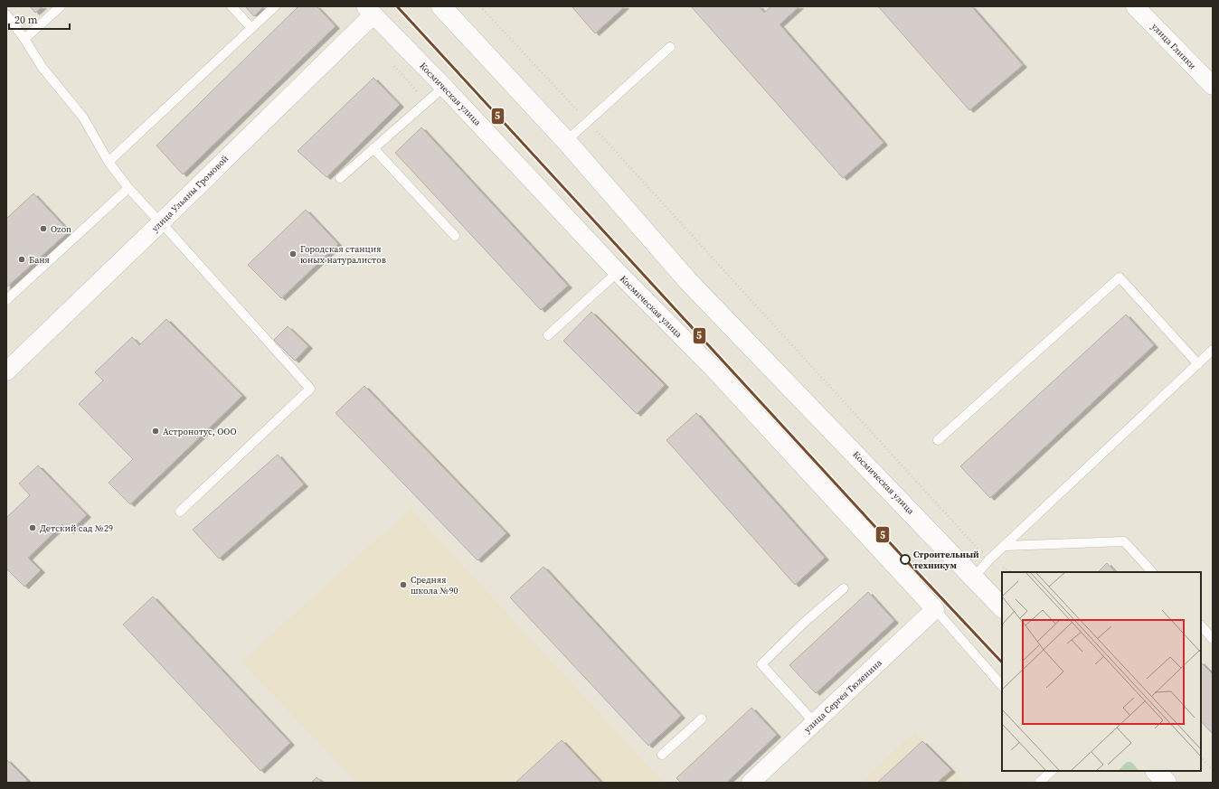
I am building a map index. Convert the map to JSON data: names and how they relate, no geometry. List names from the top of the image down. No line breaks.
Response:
{"streets":{"main road":["Космическая улица"],"street":["улица Глинки","улица Ульяны Громовой","улица Сергея Тюленина"]},"crossings":[["Космическая улица","улица Ульяны Громовой"],["Космическая улица","улица Сергея Тюленина"]],"places":["Ozon","Городская станция юных натуралистов","Баня","Астронотус, ООО","Детский сад №29","Строительный техникум","Средняя школа №90"],"lines":["transit line 5"],"scale_bar":"20 m"}
